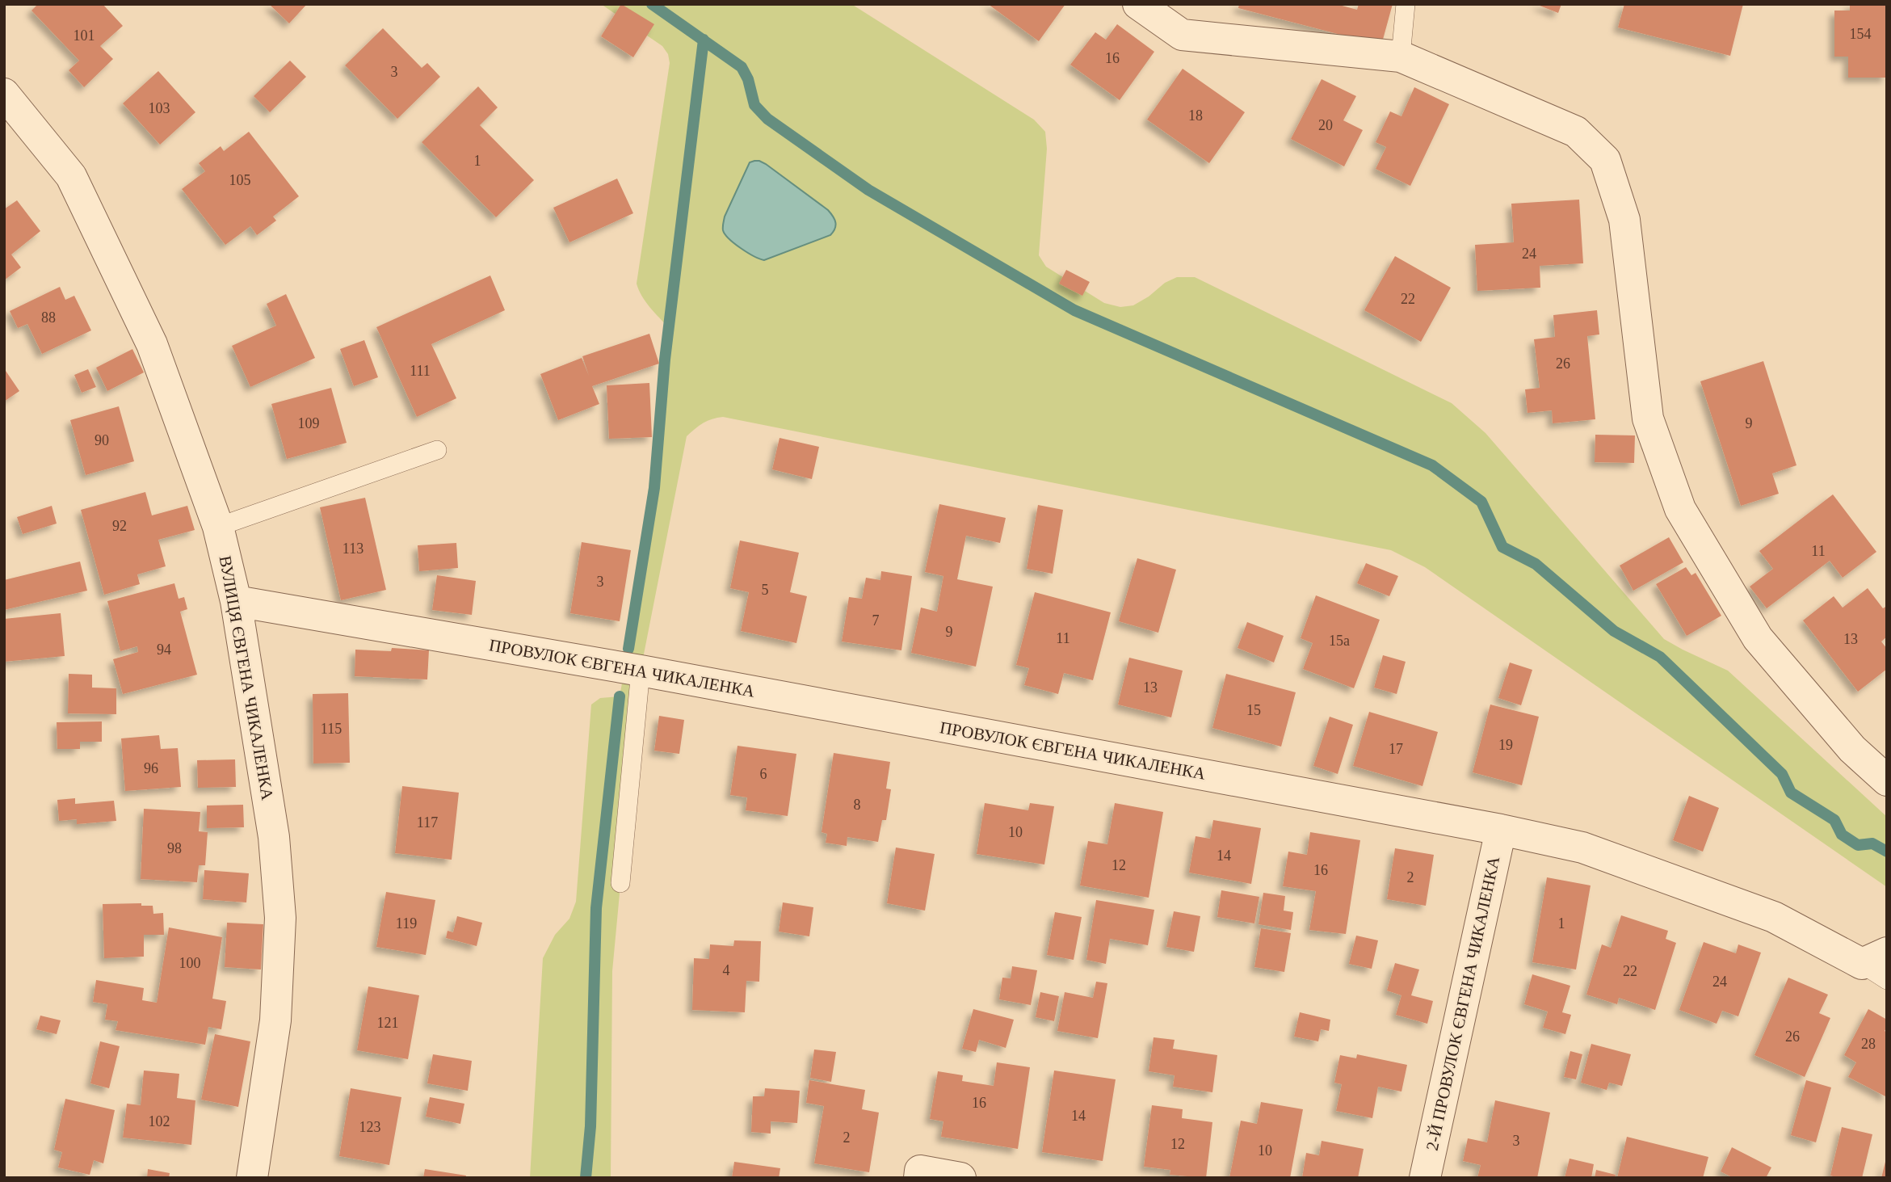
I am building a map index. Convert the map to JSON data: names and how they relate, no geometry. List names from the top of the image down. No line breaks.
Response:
{"streets":{"street":["ПРОВУЛОК ЄВГЕНА ЧИКАЛЕНКА","ВУЛИЦЯ ЄВГЕНА ЧИКАЛЕНКА","2-Й ПРОВУЛОК ЄВГЕНА ЧИКАЛЕНКА"]},"crossings":[["ПРОВУЛОК ЄВГЕНА ЧИКАЛЕНКА","ВУЛИЦЯ ЄВГЕНА ЧИКАЛЕНКА"],["ПРОВУЛОК ЄВГЕНА ЧИКАЛЕНКА","2-Й ПРОВУЛОК ЄВГЕНА ЧИКАЛЕНКА"]],"house_numbers":["154","101","16","3","103","18","20","1","105","24","22","88","26","111","109","9","90","92","113","11","3","5","7","9","11","13","15а","94","13","15","115","19","17","96","6","8","117","10","98","14","12","16","2","119","1","100","4","22","24","121","26","28","16","14","102","123","2","3","12","10"]}
